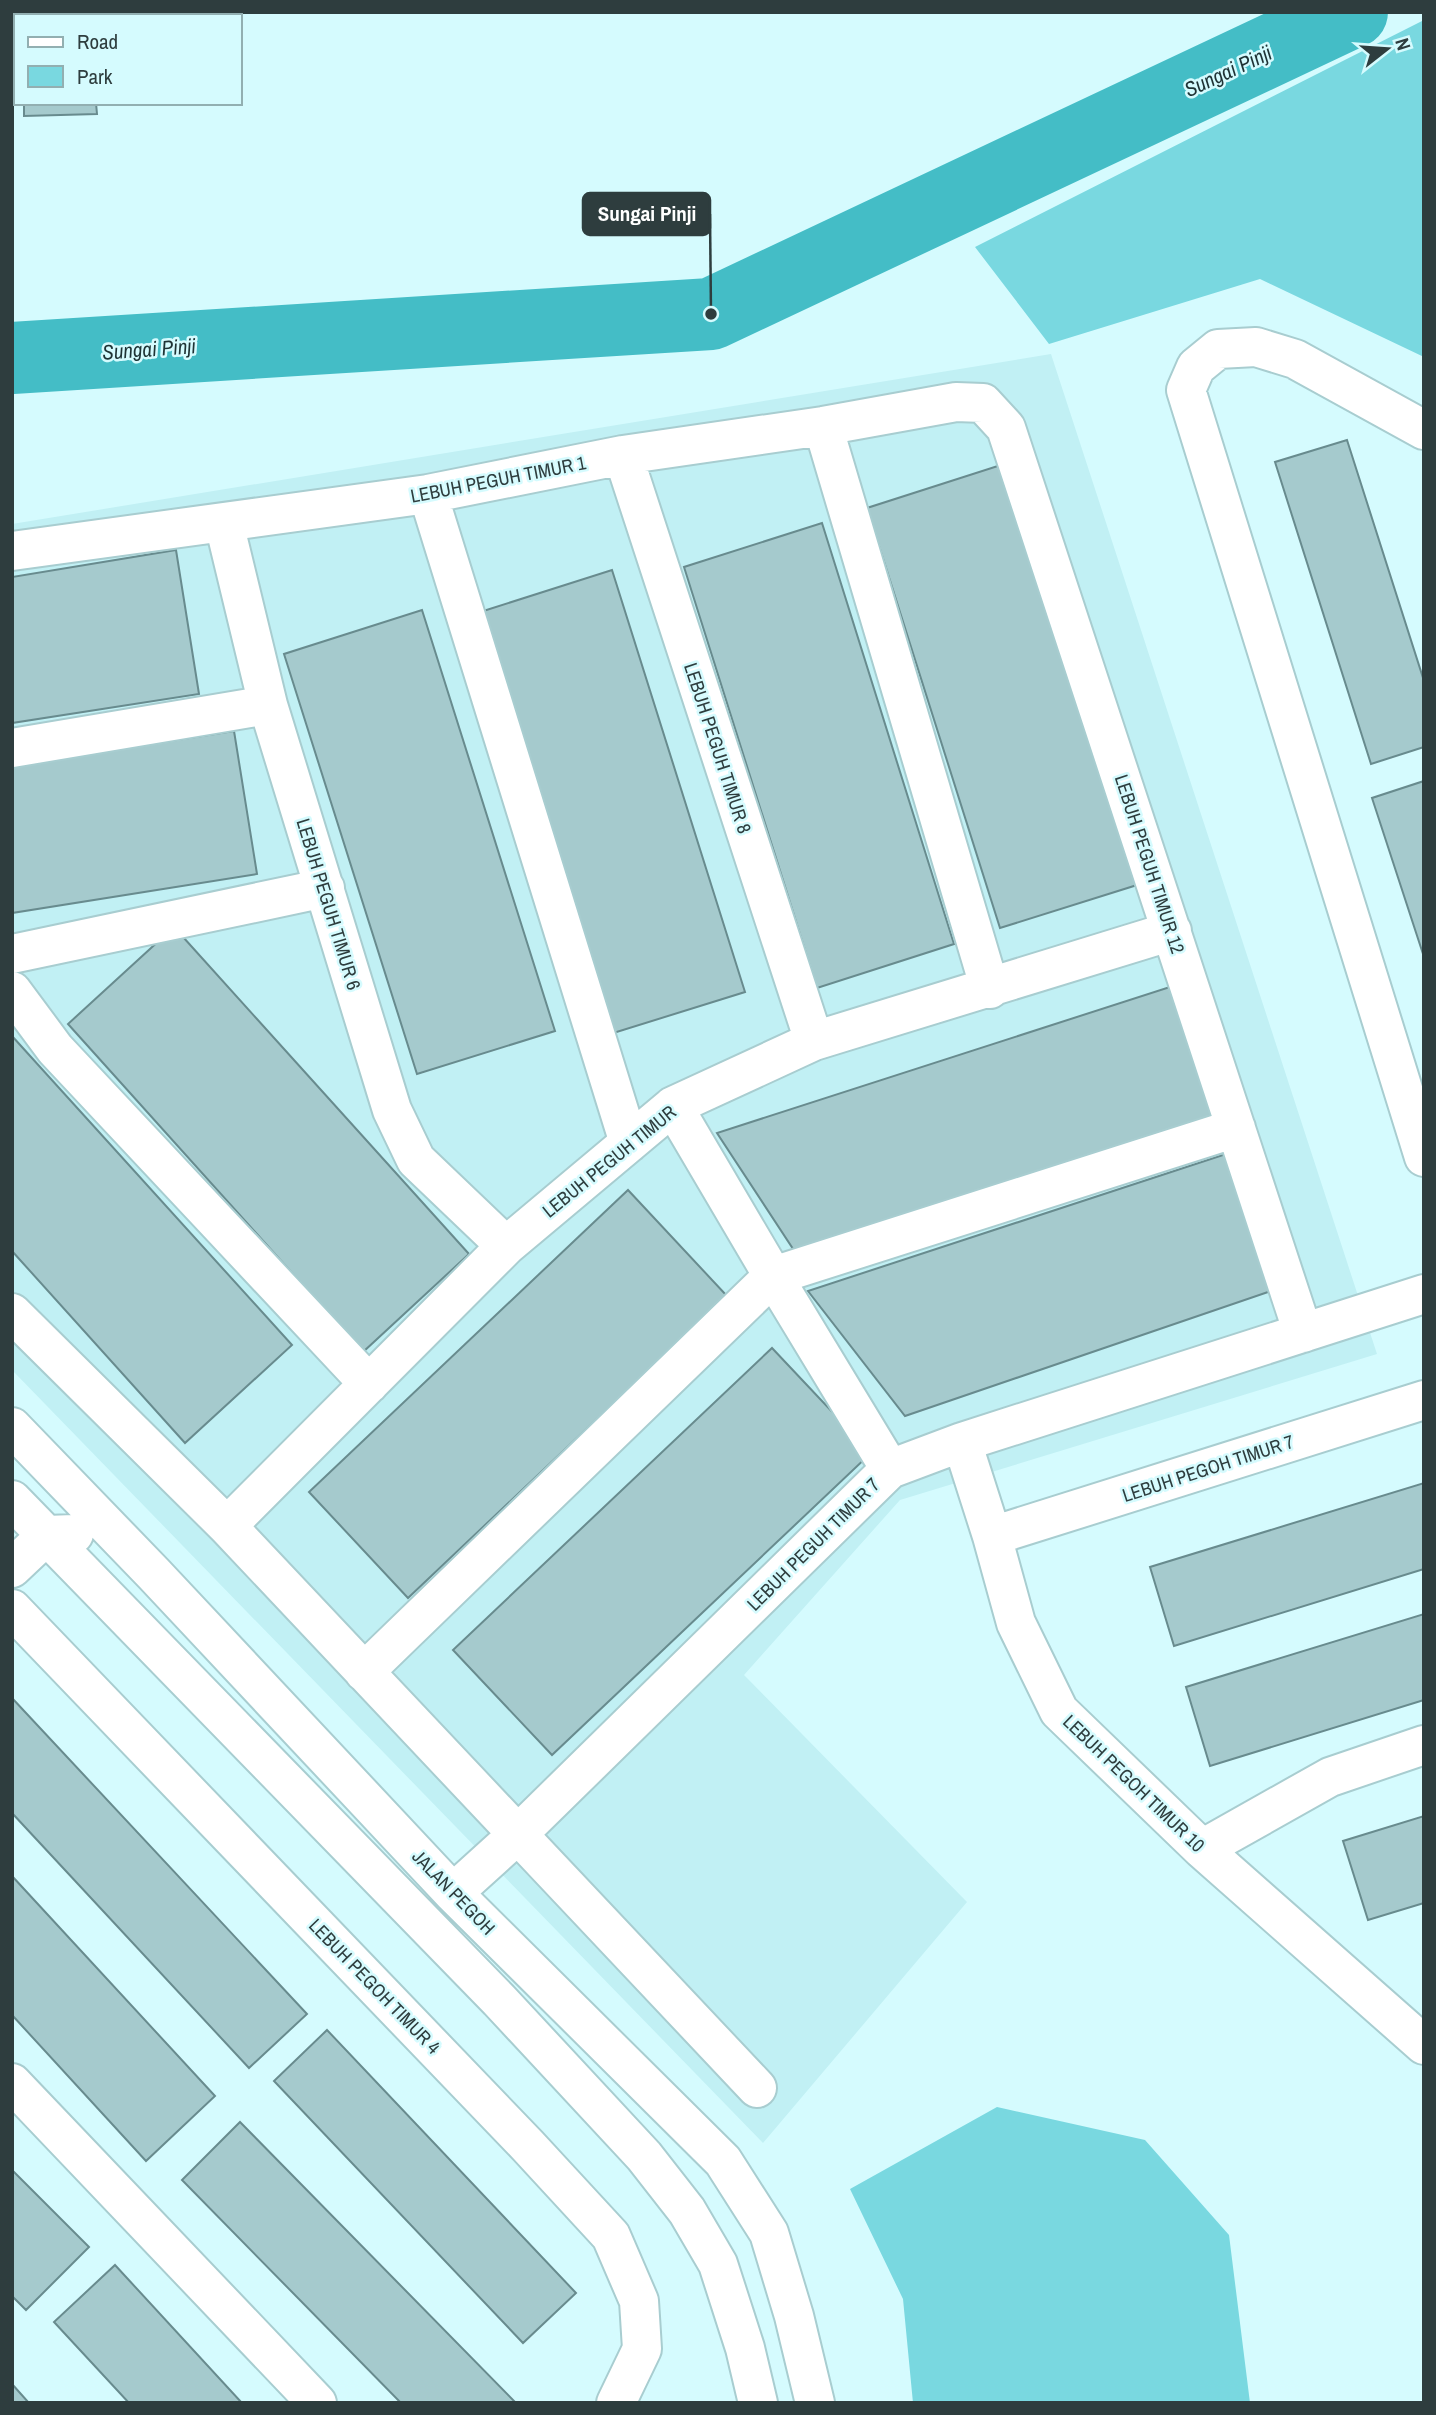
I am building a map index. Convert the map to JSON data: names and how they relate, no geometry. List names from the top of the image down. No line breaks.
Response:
{"streets":{"street":["LEBUH PEGUH TIMUR 1","LEBUH PEGUH TIMUR 8","LEBUH PEGUH TIMUR 12","LEBUH PEGUH TIMUR 6","LEBUH PEGUH TIMUR","LEBUH PEGOH TIMUR 7","LEBUH PEGUH TIMUR 7","LEBUH PEGOH TIMUR 10","JALAN PEGOH","LEBUH PEGOH TIMUR 4"]},"crossings":[["LEBUH PEGUH TIMUR 1","LEBUH PEGUH TIMUR 8"],["LEBUH PEGUH TIMUR 1","LEBUH PEGUH TIMUR 12"],["LEBUH PEGUH TIMUR 1","LEBUH PEGUH TIMUR 6"],["LEBUH PEGUH TIMUR 8","LEBUH PEGUH TIMUR"],["LEBUH PEGUH TIMUR 12","LEBUH PEGUH TIMUR"],["LEBUH PEGUH TIMUR 12","LEBUH PEGUH TIMUR 7"],["LEBUH PEGUH TIMUR 6","LEBUH PEGUH TIMUR"],["LEBUH PEGOH TIMUR 7","LEBUH PEGOH TIMUR 10"],["LEBUH PEGUH TIMUR 7","LEBUH PEGOH TIMUR 10"],["LEBUH PEGUH TIMUR 7","JALAN PEGOH"]],"water":["Sungai Pinji"],"places":["Sungai Pinji"],"legend":["Road","Park"],"north":"right"}
